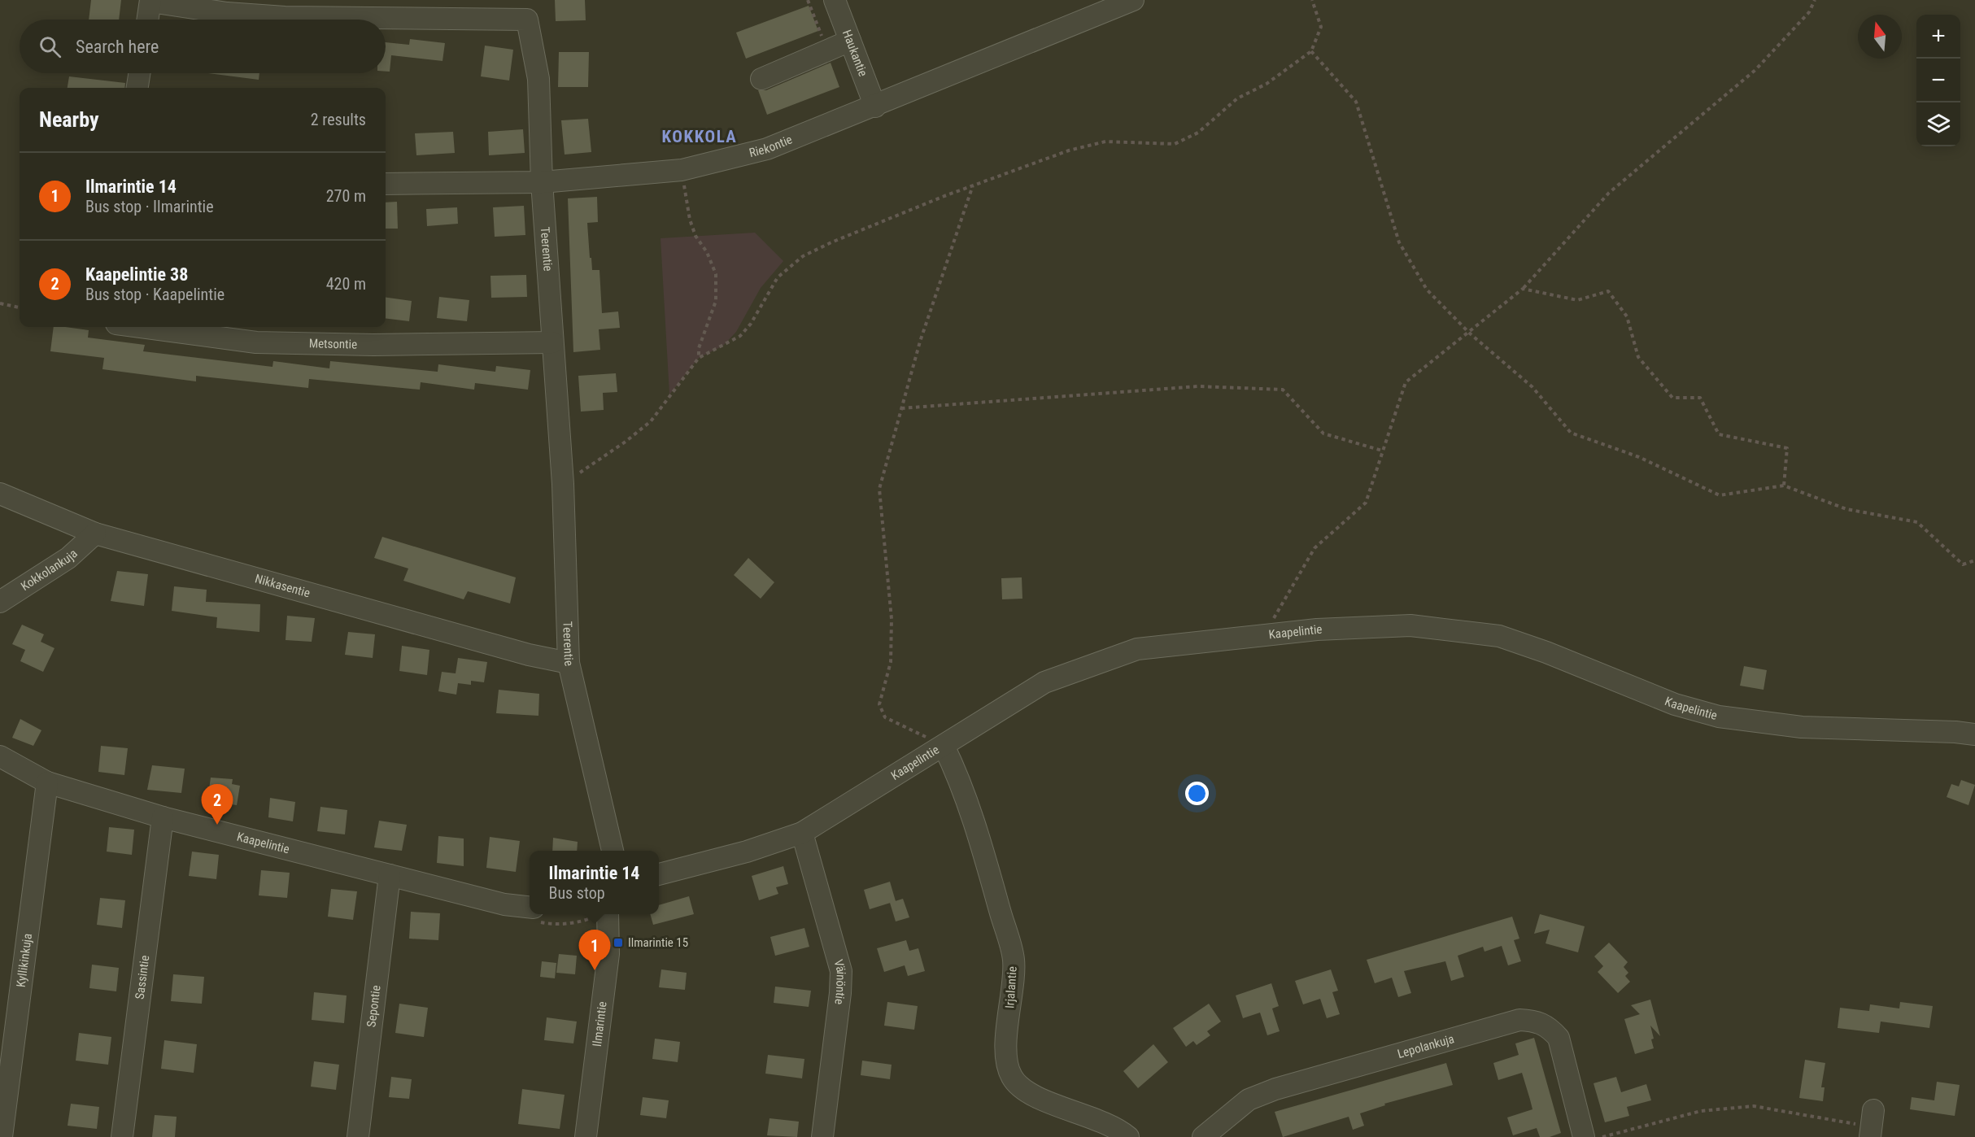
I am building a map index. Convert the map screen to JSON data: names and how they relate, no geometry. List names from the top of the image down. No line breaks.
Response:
{"streets":{"street":["Haukantie","Riekontie","Teerentie","Metsontie","Kokkolankuja","Nikkasentie","Kaapelintie","Kyllikinkuja","Sassintie","Väinöntie","Irjalantie","Sepontie","Ilmarintie","Lepolankuja"]},"crossings":[["Haukantie","Riekontie"],["Riekontie","Teerentie"],["Teerentie","Metsontie"],["Teerentie","Nikkasentie"],["Kokkolankuja","Nikkasentie"],["Kaapelintie","Kyllikinkuja"],["Kaapelintie","Sassintie"],["Kaapelintie","Väinöntie"],["Kaapelintie","Irjalantie"],["Kaapelintie","Sepontie"]],"districts":["KOKKOLA"],"places":{"transit":["Ilmarintie 15"]},"north":"top","page":{"map_buttons":["+","−"],"search":"Search here","heading":["Nearby","2 results"],"list":[{"mark":"1","name":"Ilmarintie 14","note":"Bus stop · Ilmarintie","value":"270 m"},{"mark":"2","name":"Kaapelintie 38","note":"Bus stop · Kaapelintie","value":"420 m"}],"pins":["2","1"],"popup":["Ilmarintie 14","Bus stop"]}}
